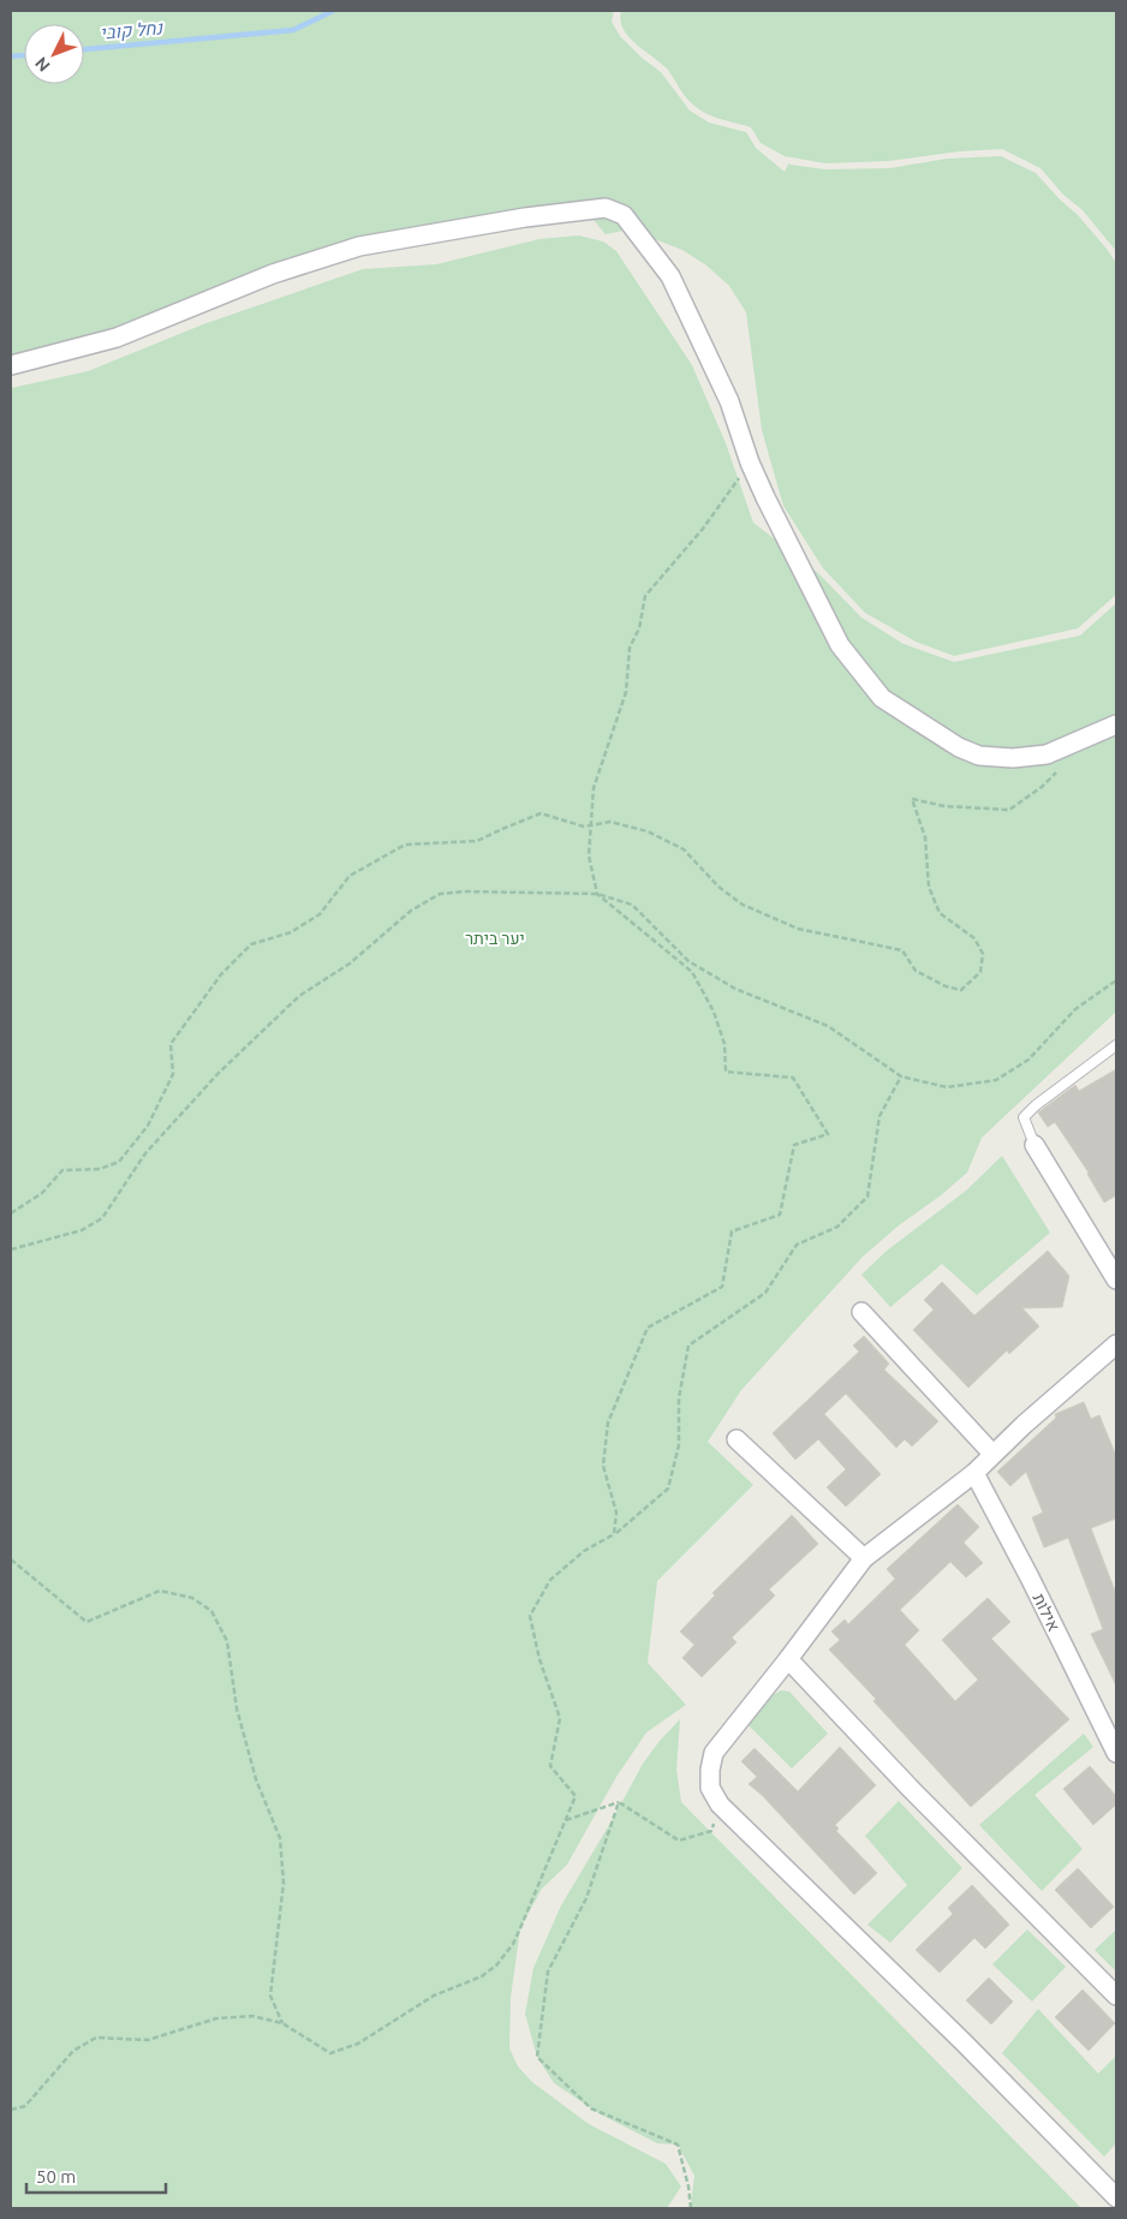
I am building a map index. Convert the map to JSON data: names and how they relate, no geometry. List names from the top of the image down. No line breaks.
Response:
{"streets":{"street":["אילות"]},"water":["נחל קובי"],"parks":["יער ביתר"],"scale_bar":"50 m","north":"bottom left"}
